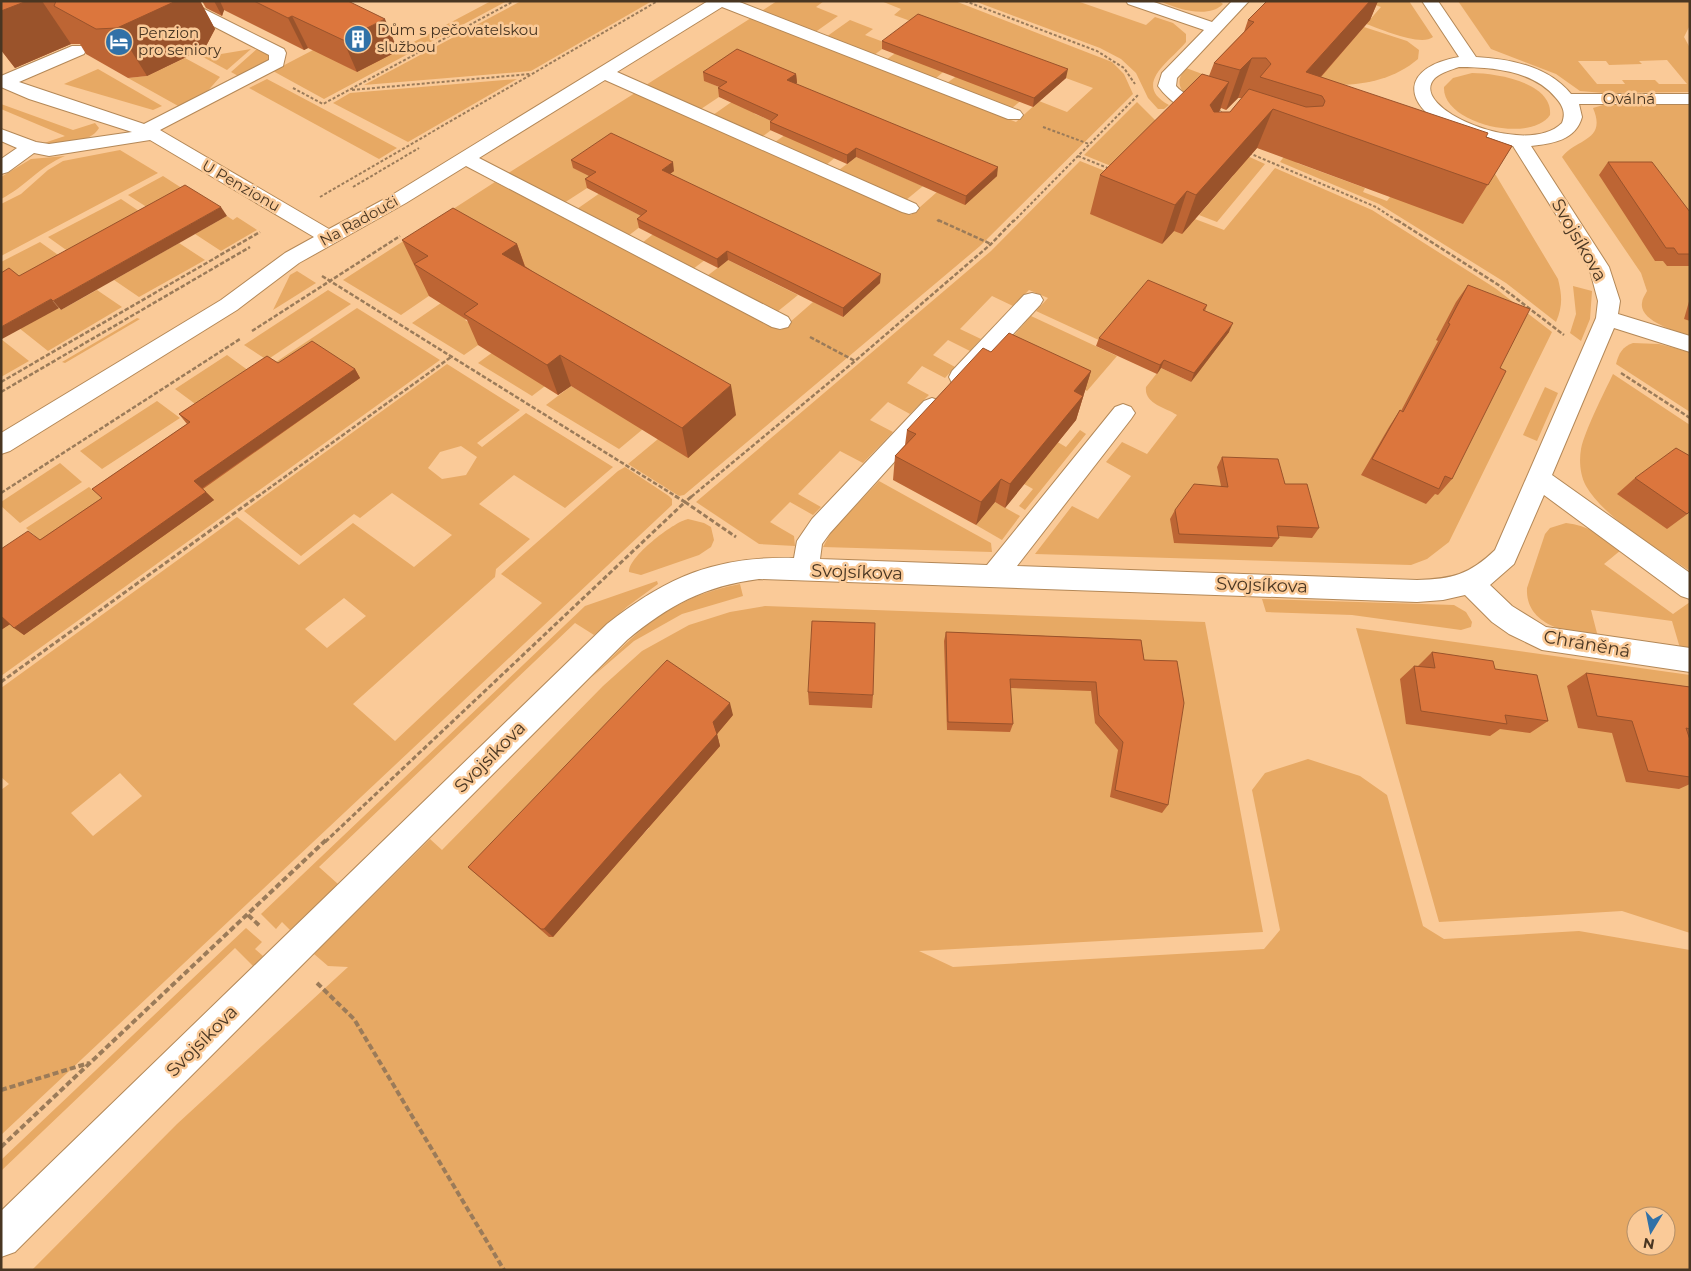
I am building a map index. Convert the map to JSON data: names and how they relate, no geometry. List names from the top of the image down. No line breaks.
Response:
{"streets":{"street":["Oválná","U Penzionu","Na Radouči","Svojsíkova","Chráněná"]},"crossings":[["U Penzionu","Na Radouči"],["Svojsíkova","Chráněná"]],"places":{"building":["Dům s pečovatelskou službou"],"hotel":["Penzion pro seniory"]},"north":"bottom"}
